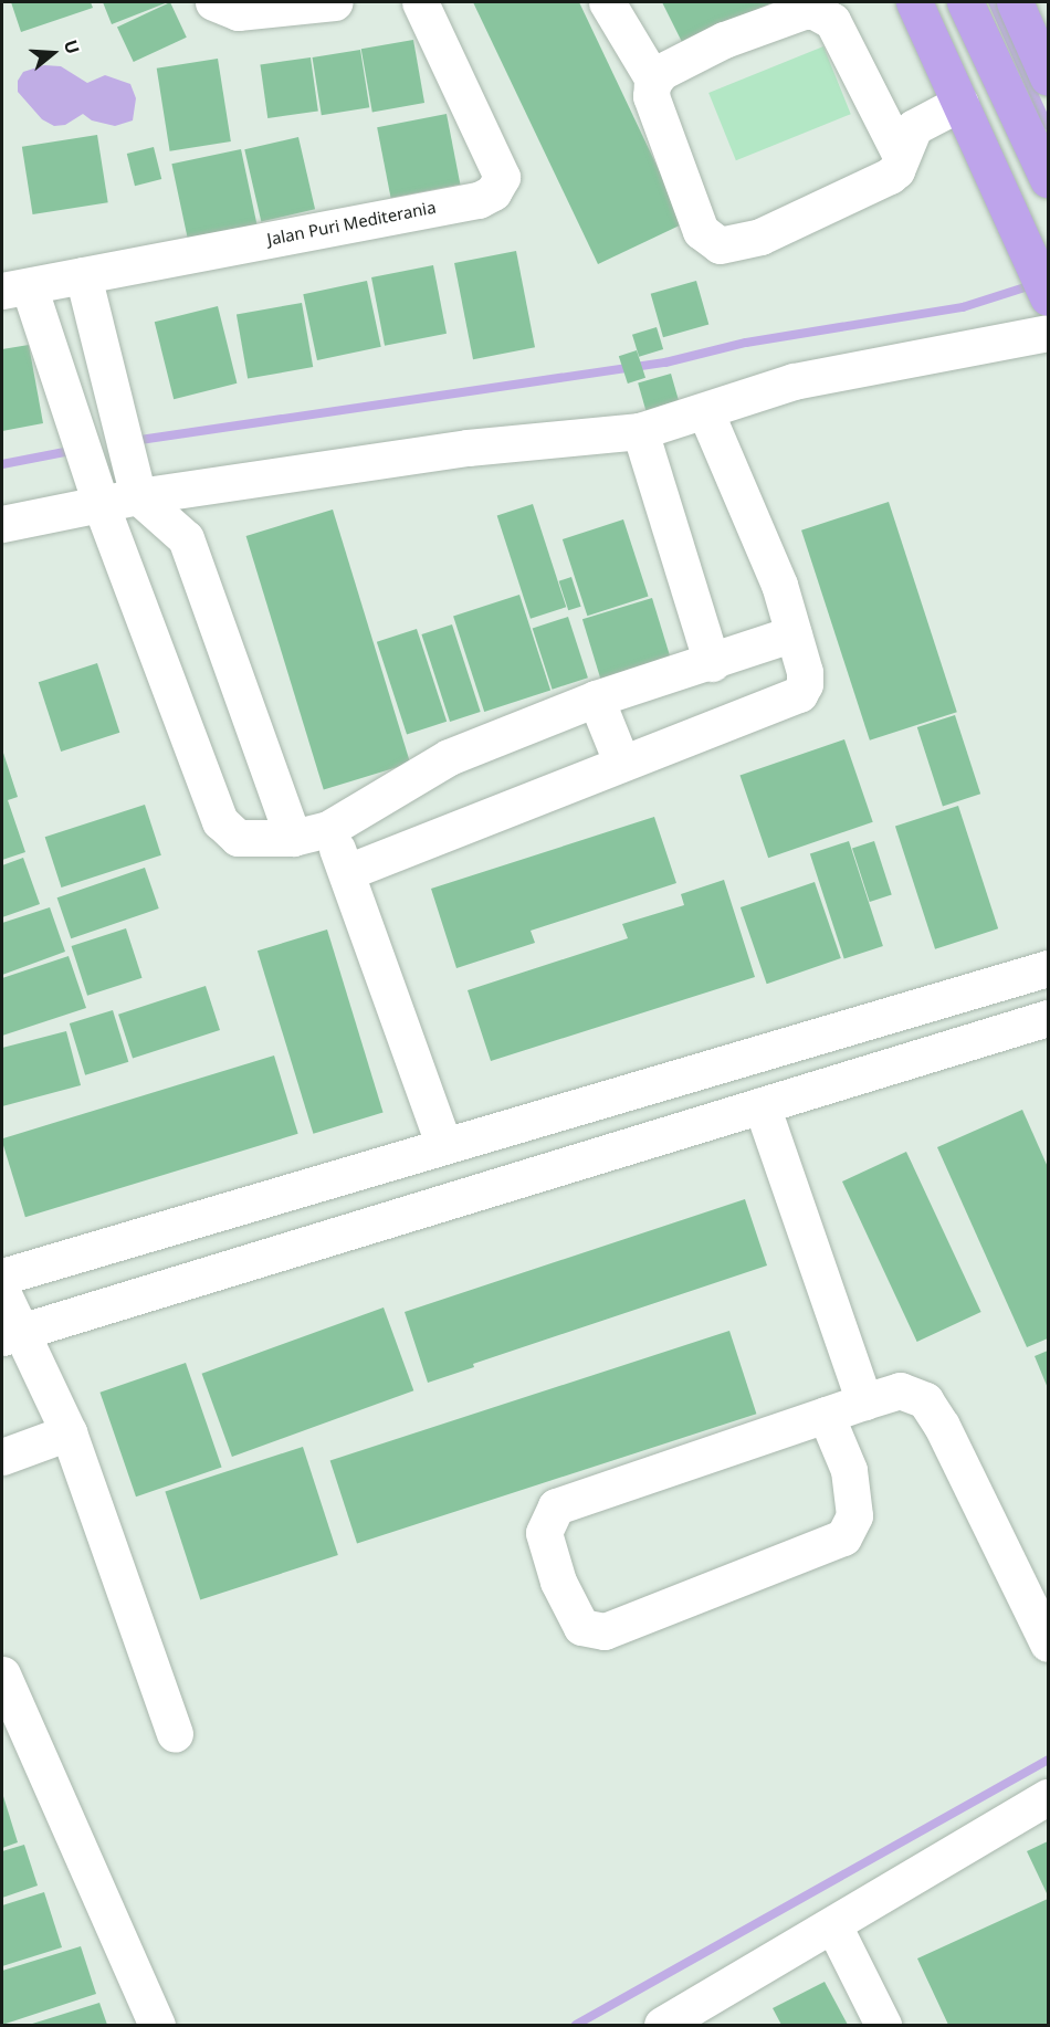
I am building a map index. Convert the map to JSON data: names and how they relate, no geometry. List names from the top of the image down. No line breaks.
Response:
{"streets":{"street":["Jalan Puri Mediterania"]},"north":"right"}
